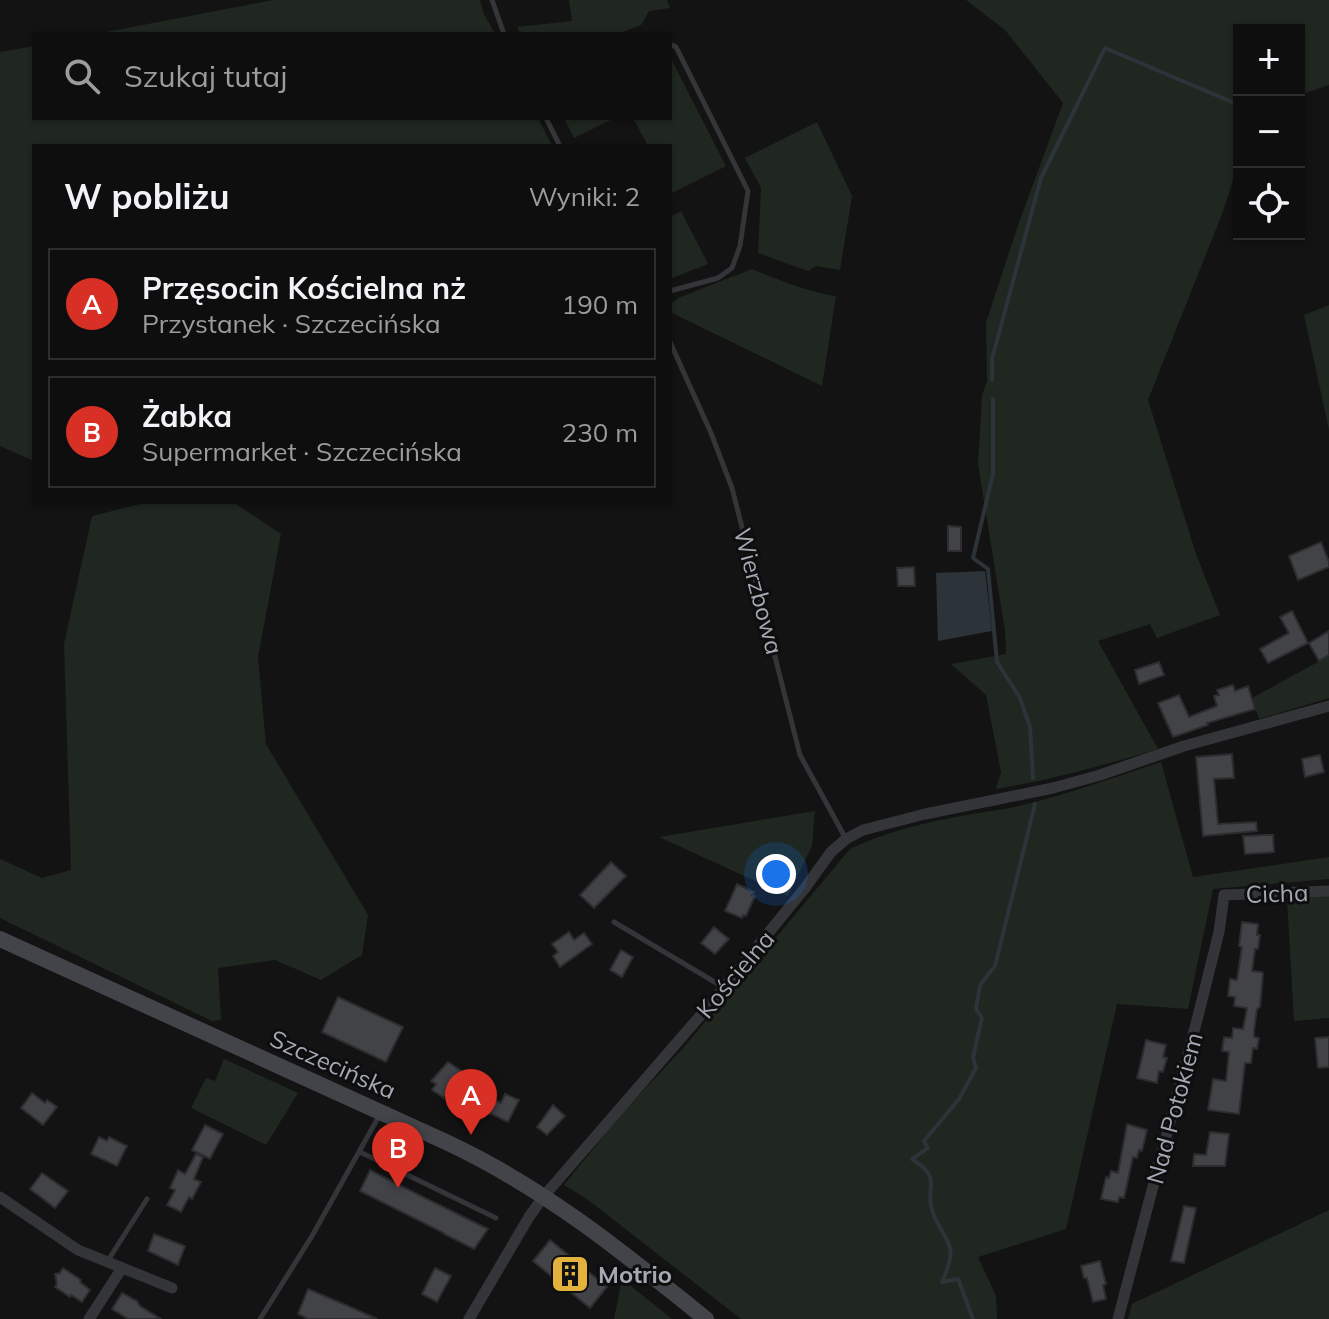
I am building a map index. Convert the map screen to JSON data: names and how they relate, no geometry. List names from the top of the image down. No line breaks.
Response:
{"streets":{"street":["Cicha","Kościelna","Szczecińska","Nad Potokiem"],"lane":["Wierzbowa"]},"crossings":[["Wierzbowa","Kościelna"],["Cicha","Nad Potokiem"],["Kościelna","Szczecińska"]],"places":{"building":["Motrio"]},"page":{"map_buttons":["+","−"],"search":"Szukaj tutaj","heading":["W pobliżu","Wyniki: 2"],"list":[{"mark":"A","name":"Przęsocin Kościelna nż","note":"Przystanek · Szczecińska","value":"190 m"},{"mark":"B","name":"Żabka","note":"Supermarket · Szczecińska","value":"230 m"}],"pins":["A","B"]}}
